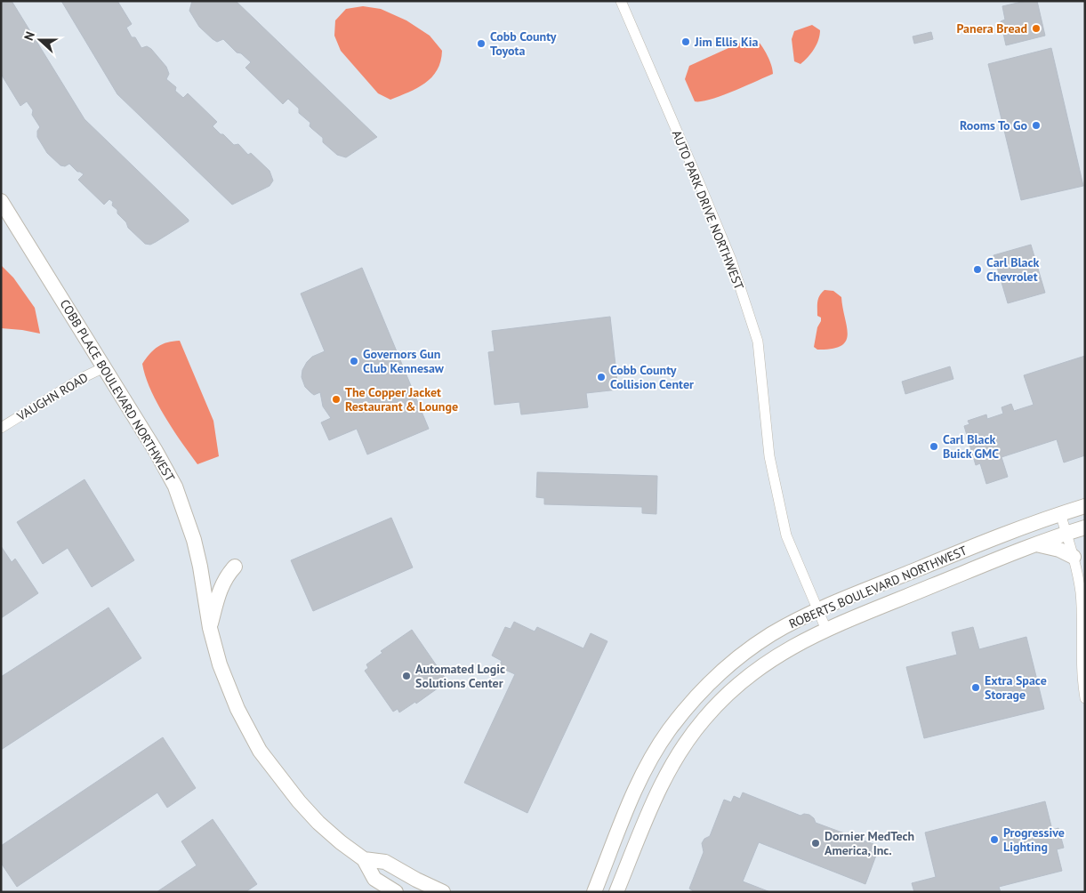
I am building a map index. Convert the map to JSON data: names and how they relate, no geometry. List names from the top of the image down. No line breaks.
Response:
{"streets":{"street":["AUTO PARK DRIVE NORTHWEST","COBB PLACE BOULEVARD NORTHWEST","VAUGHN ROAD","ROBERTS BOULEVARD NORTHWEST"]},"crossings":[["AUTO PARK DRIVE NORTHWEST","ROBERTS BOULEVARD NORTHWEST"],["COBB PLACE BOULEVARD NORTHWEST","VAUGHN ROAD"]],"places":["Panera Bread","Jim Ellis Kia","Cobb County Toyota","Rooms To Go","Carl Black Chevrolet","Governors Gun Club Kennesaw","Cobb County Collision Center","The Copper Jacket Restaurant & Lounge","Carl Black Buick GMC","Automated Logic Solutions Center","Extra Space Storage","Progressive Lighting","Dornier MedTech America, Inc."],"north":"left"}
